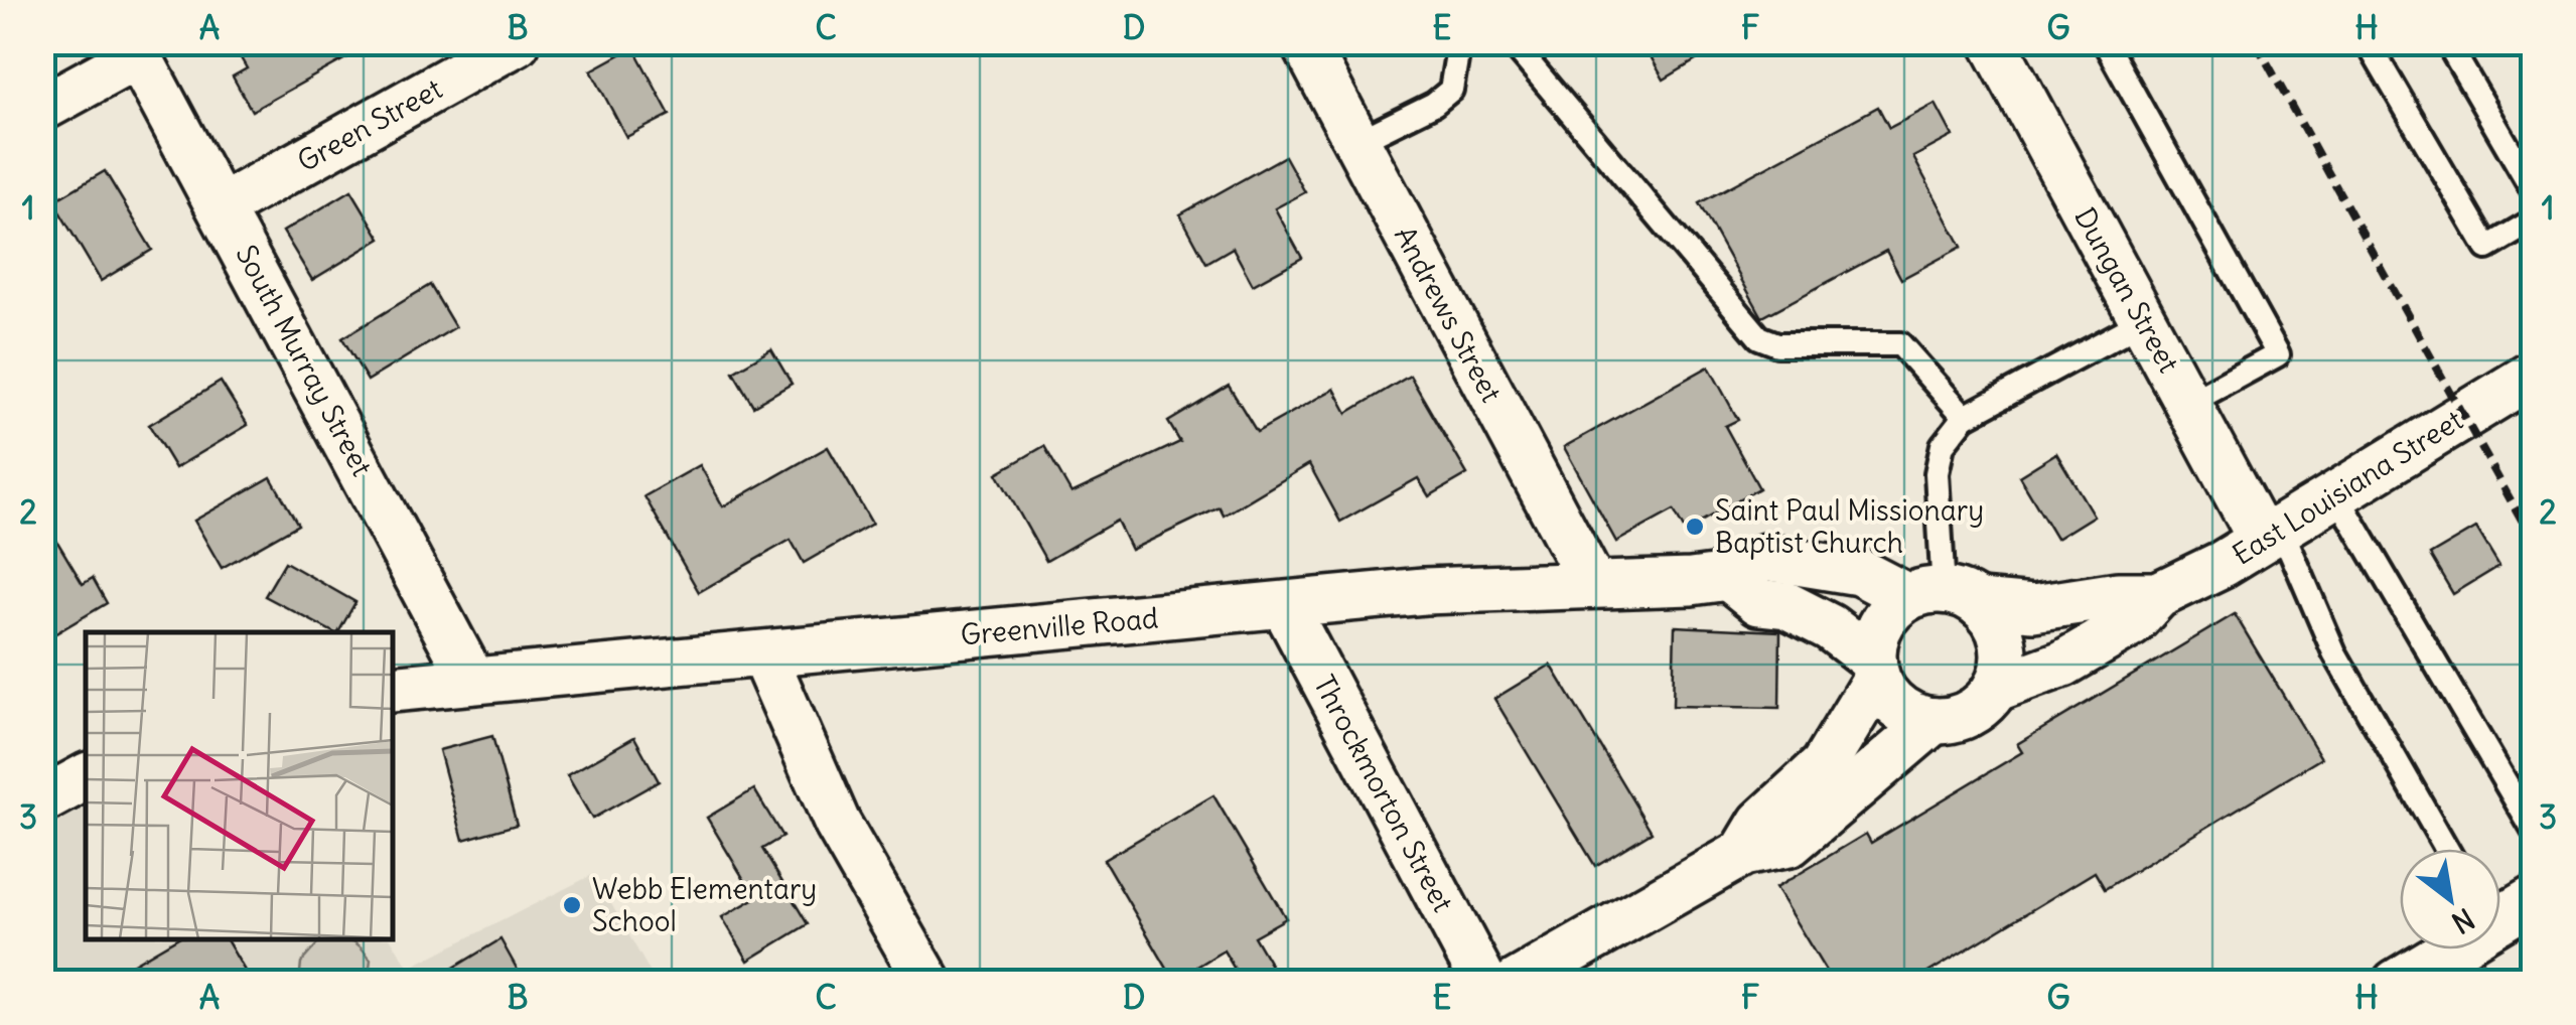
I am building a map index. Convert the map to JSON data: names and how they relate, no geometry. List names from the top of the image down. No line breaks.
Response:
{"streets":{"street":["Green Street","Dungan Street","Andrews Street","South Murray Street","East Louisiana Street","Greenville Road","Throckmorton Street"]},"crossings":[["Green Street","South Murray Street"],["Dungan Street","East Louisiana Street"],["Andrews Street","Greenville Road"],["South Murray Street","Greenville Road"],["East Louisiana Street","Greenville Road"],["Greenville Road","Throckmorton Street"]],"places":["Saint Paul Missionary Baptist Church","Webb Elementary School"],"north":"bottom right","grid":{"columns":["A","B","C","D","E","F","G","H"],"rows":["1","2","3"]}}
